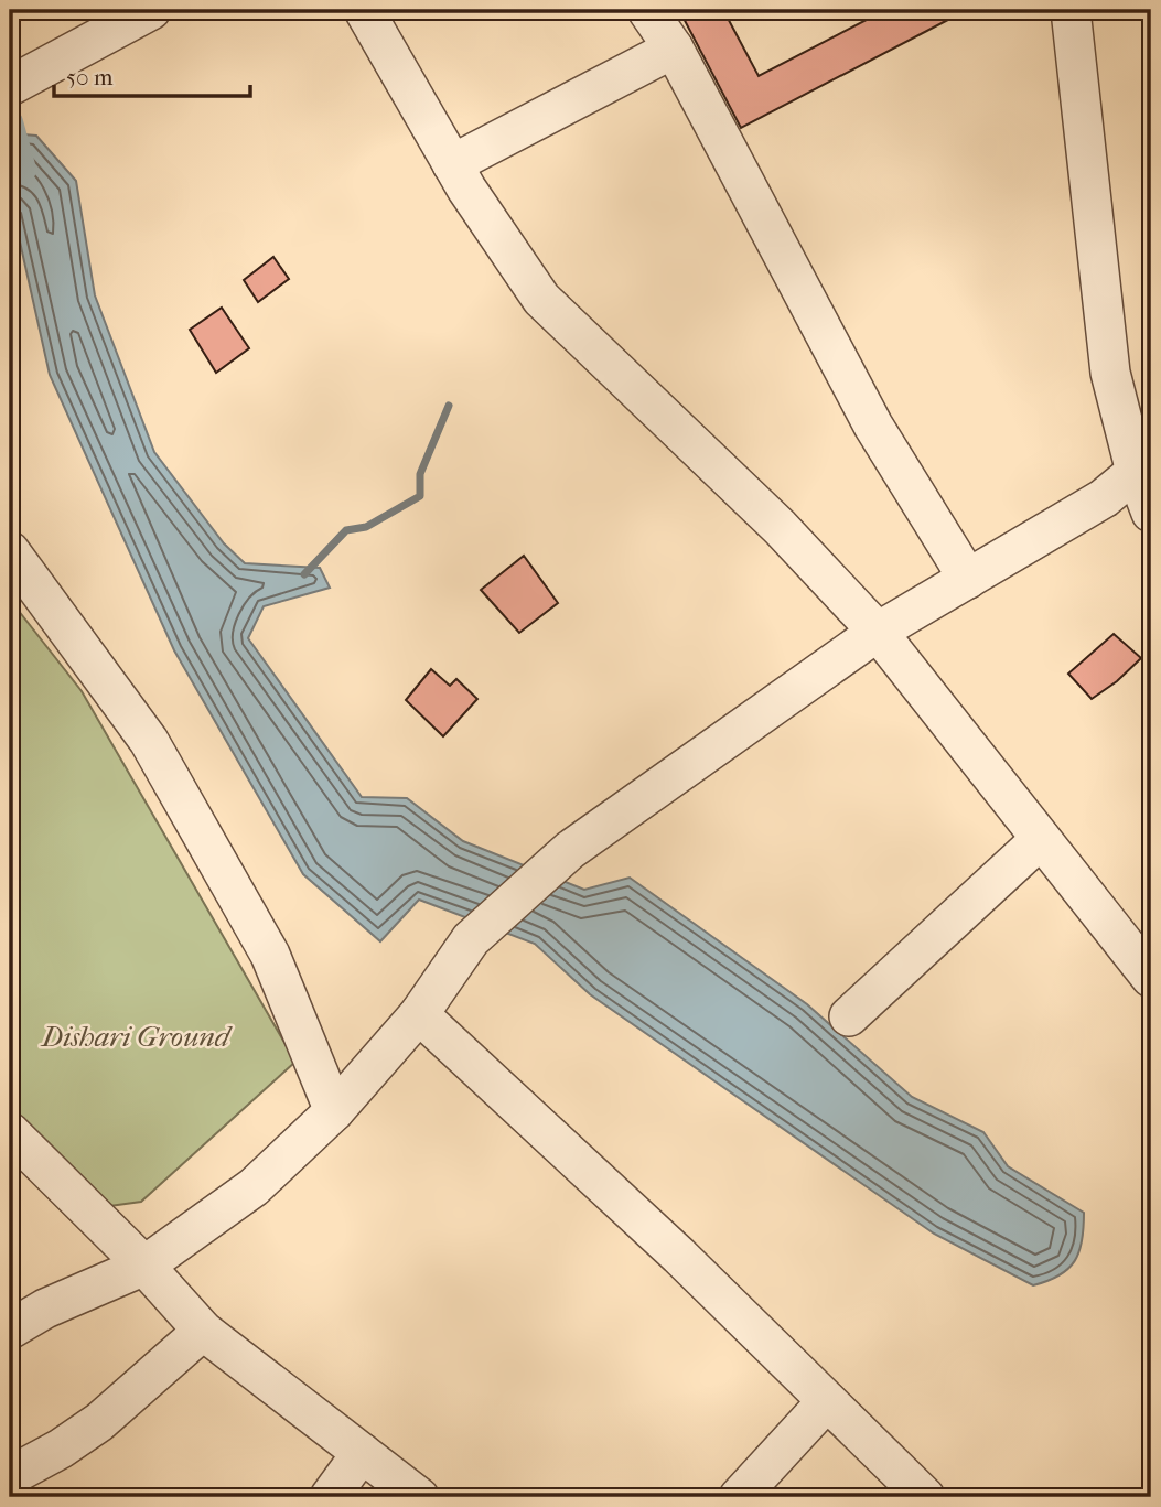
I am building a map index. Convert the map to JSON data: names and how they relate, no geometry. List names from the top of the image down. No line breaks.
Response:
{"parks":["Dishari Ground"],"scale_bar":"50 m"}
